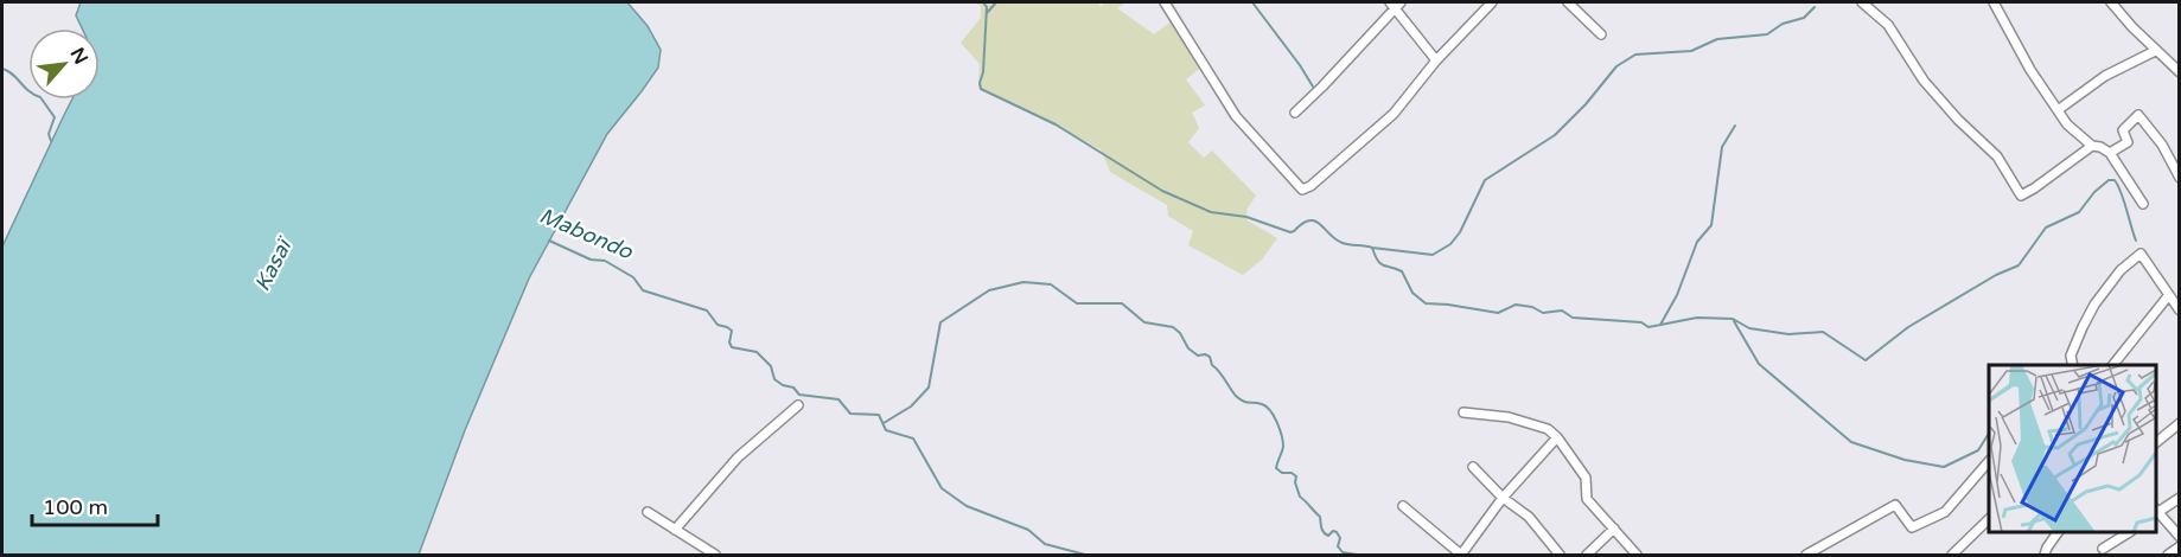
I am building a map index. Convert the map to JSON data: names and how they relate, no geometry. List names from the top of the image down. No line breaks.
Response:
{"water":["Mabondo","Kasaï"],"scale_bar":"100 m","north":"top right"}
